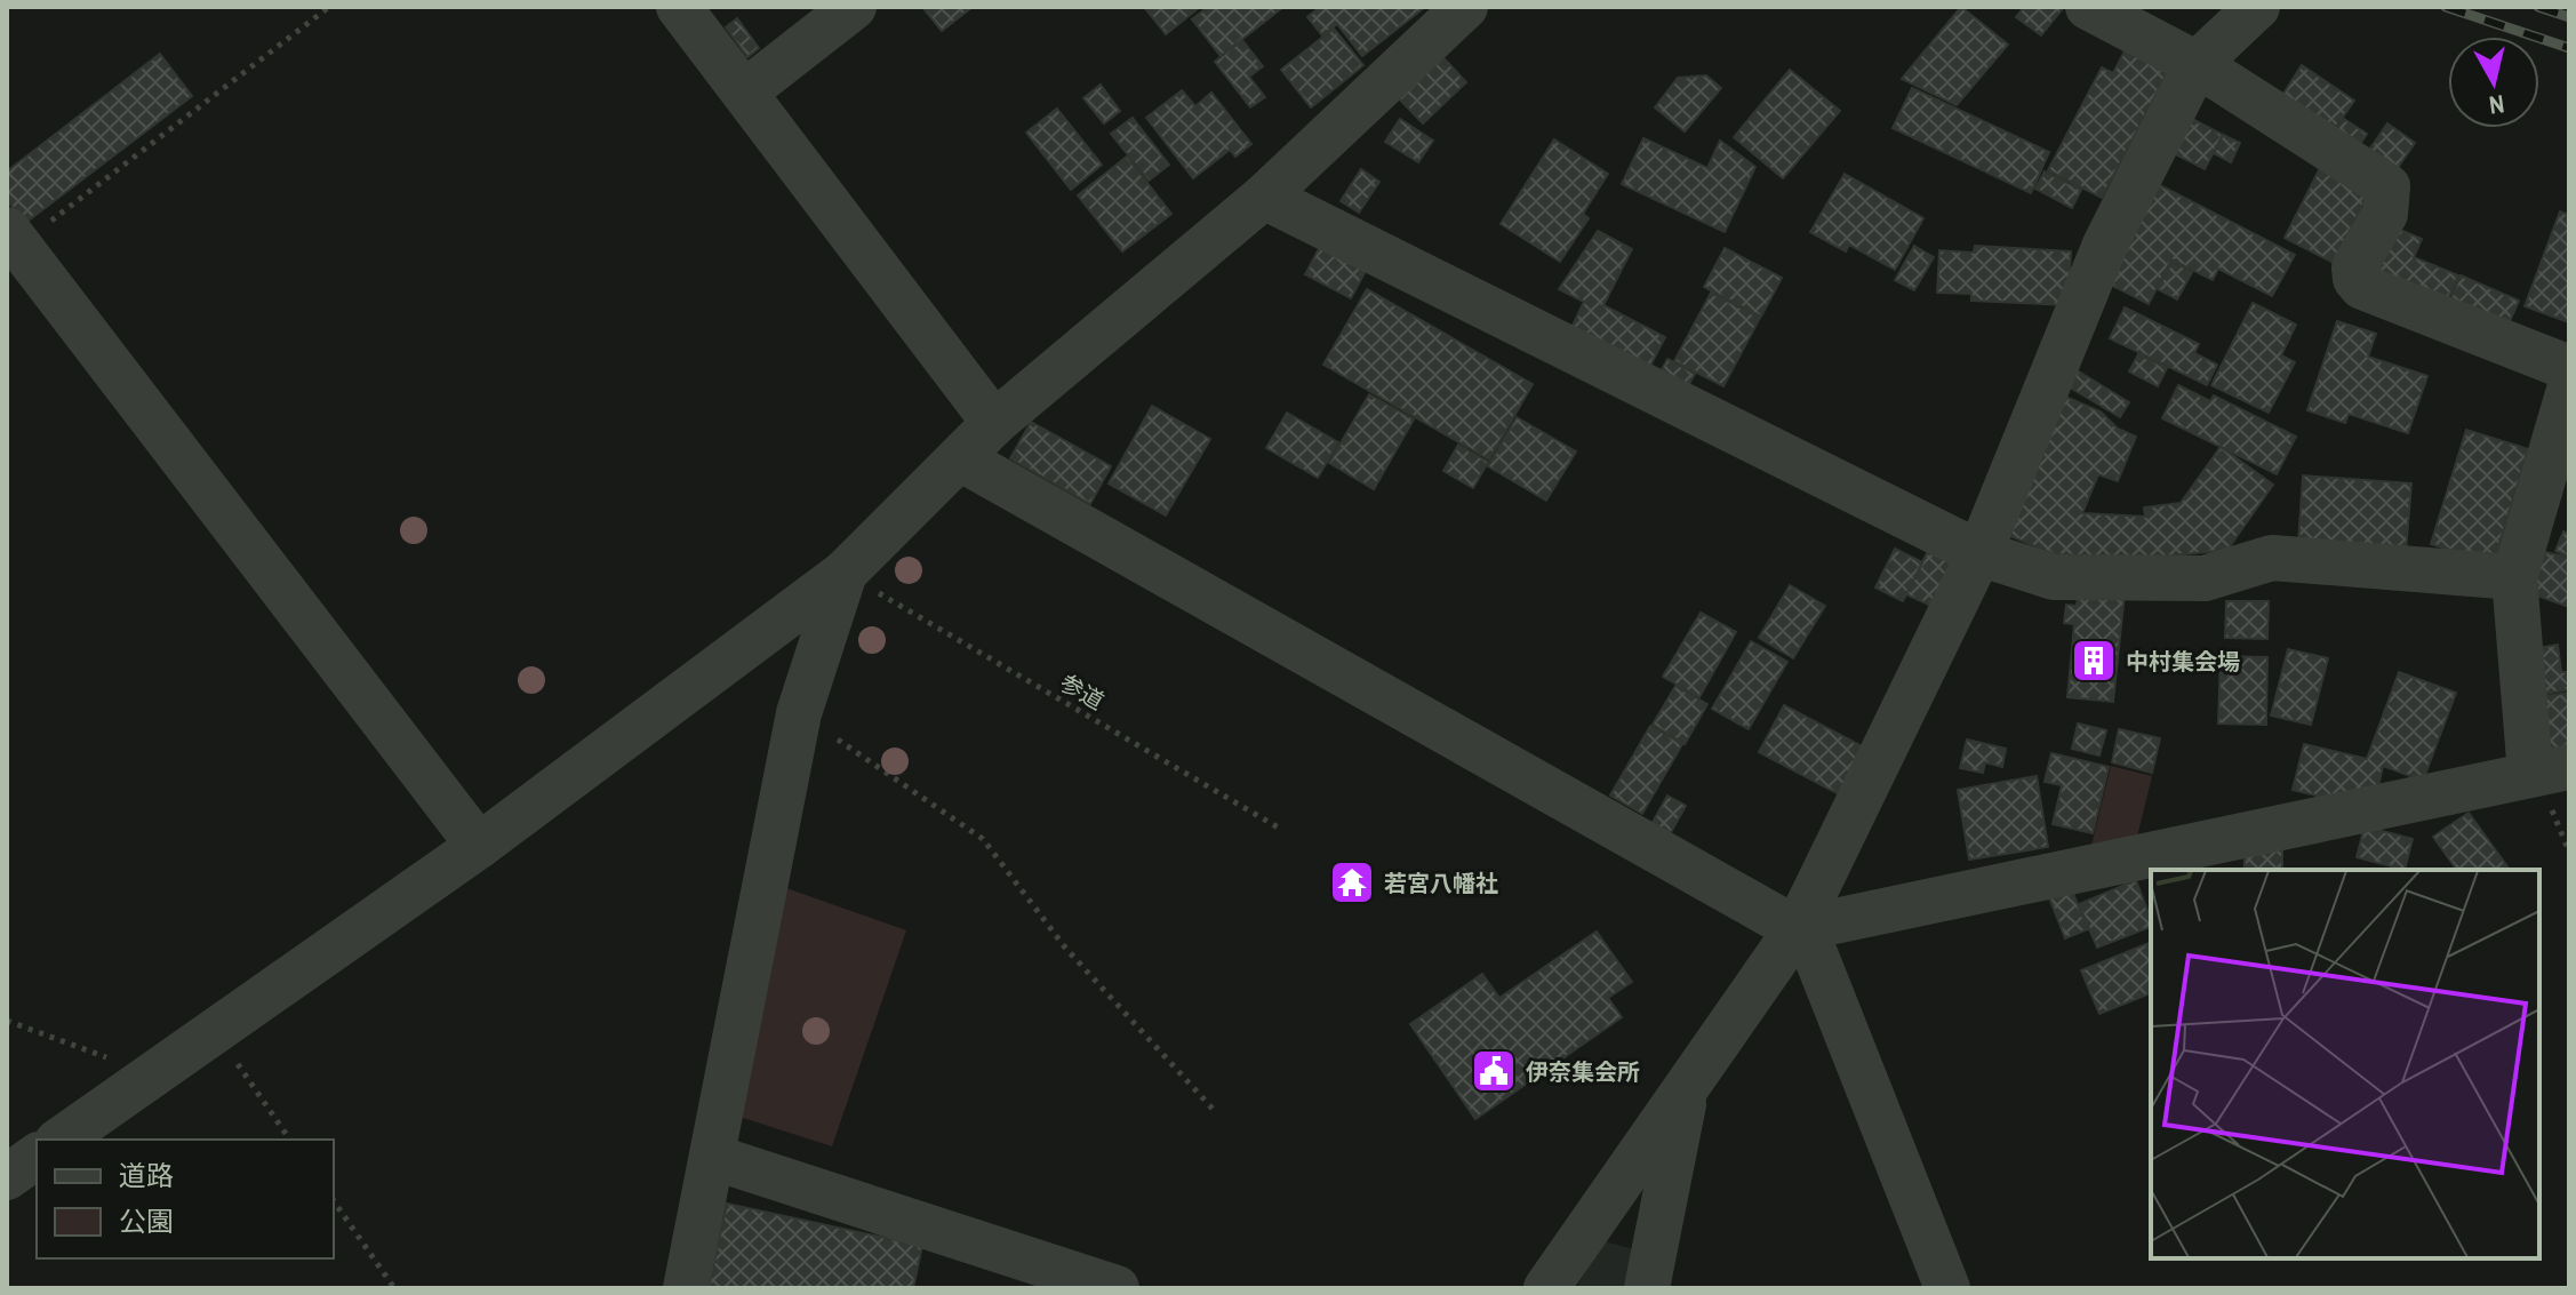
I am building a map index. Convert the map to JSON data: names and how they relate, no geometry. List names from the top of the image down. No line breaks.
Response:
{"streets":{"path":["参道"]},"places":{"building":["中村集会場"],"temple":["若宮八幡社"],"public building":["伊奈集会所"]},"legend":["道路","公園"],"north":"bottom"}
